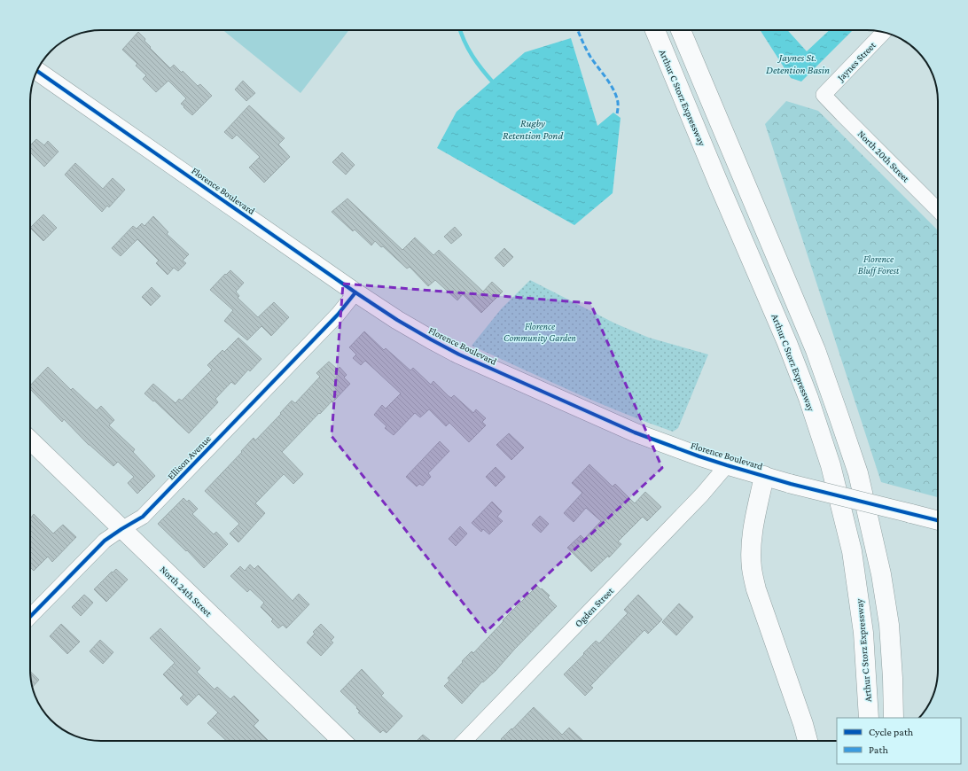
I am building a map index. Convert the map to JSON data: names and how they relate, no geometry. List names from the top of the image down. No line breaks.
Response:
{"streets":{"highway":["Arthur C Storz Expressway"],"street":["Jaynes Street","North 20th Street","Florence Boulevard","Ellison Avenue","North 24th Street","Ogden Street"]},"crossings":[["Jaynes Street","North 20th Street"],["Florence Boulevard","Ellison Avenue"],["Florence Boulevard","Ogden Street"],["Ellison Avenue","North 24th Street"]],"water":["Jaynes St. Detention Basin","Rugby Retention Pond"],"parks":["Florence Bluff Forest","Florence Community Garden"],"legend":["Cycle path","Path"]}
